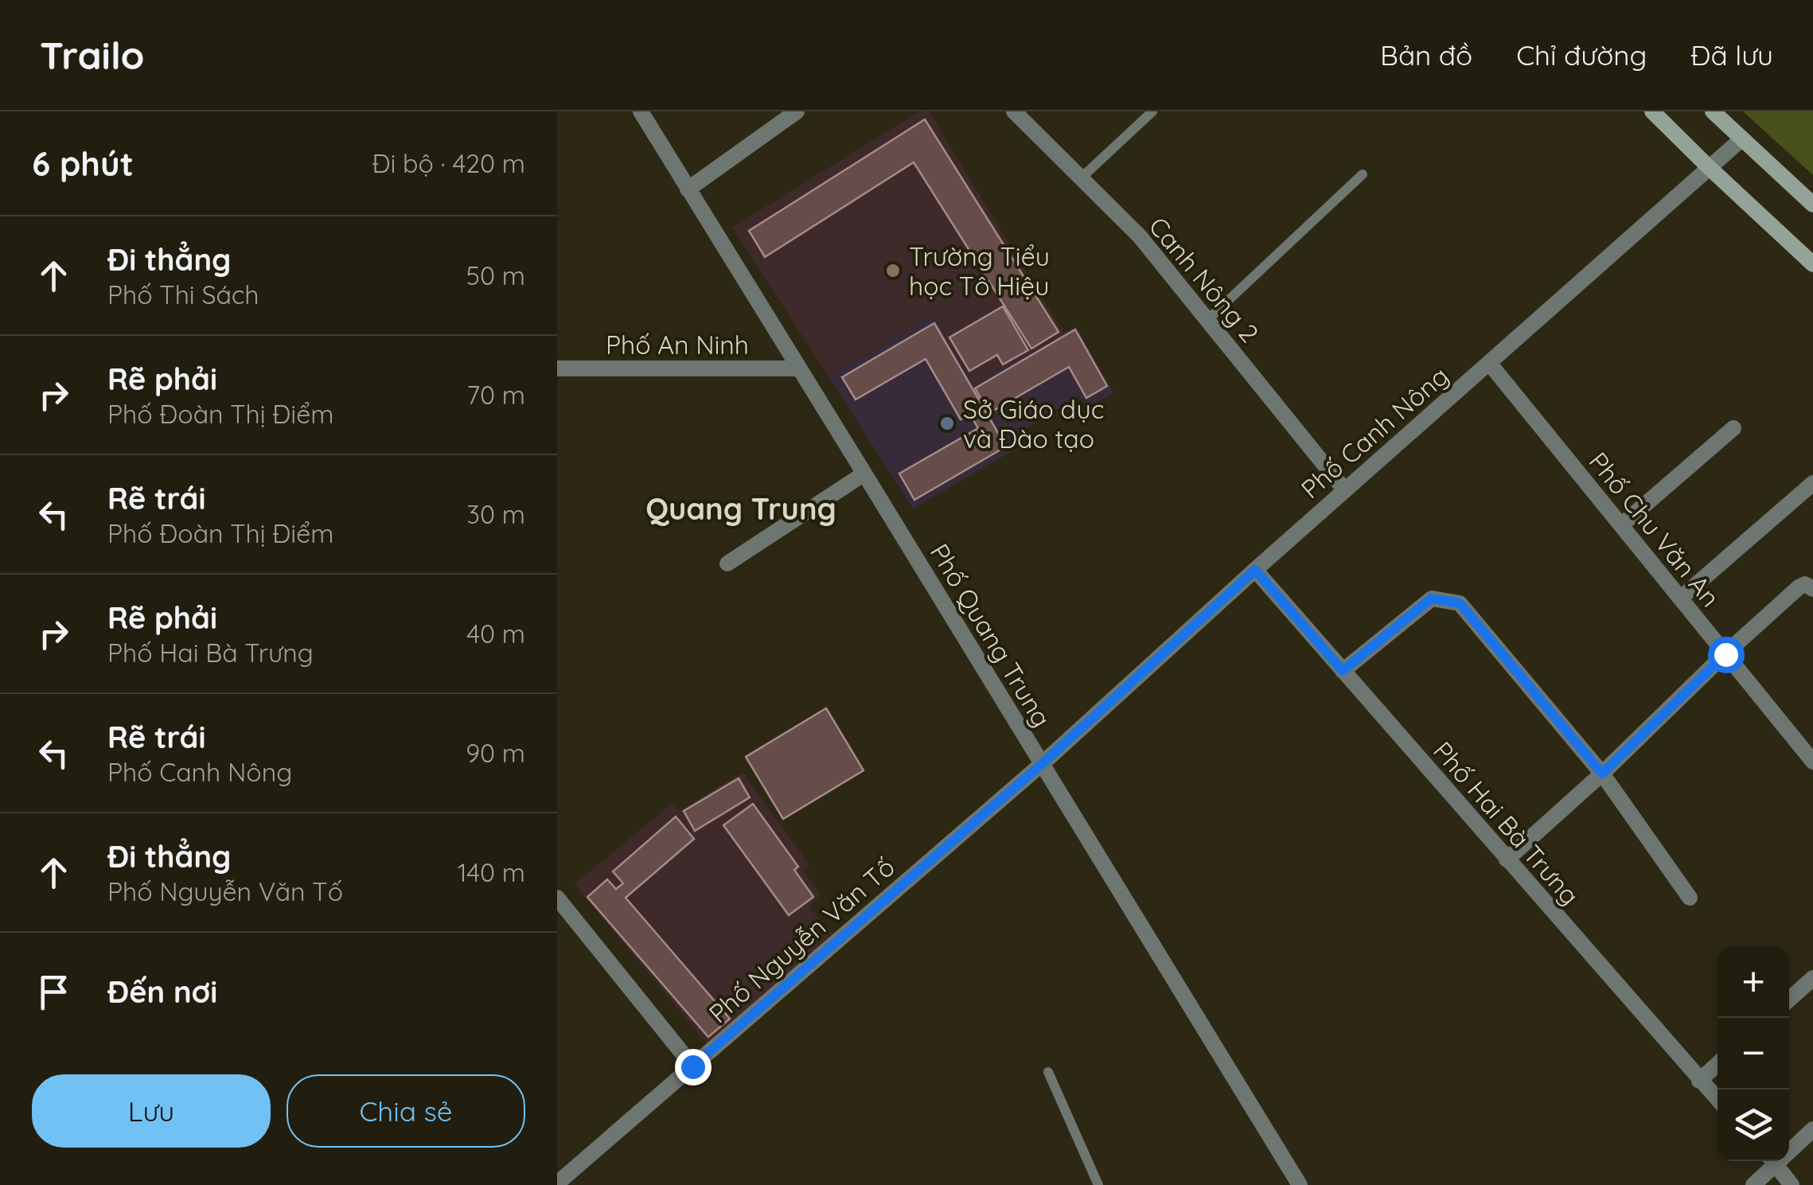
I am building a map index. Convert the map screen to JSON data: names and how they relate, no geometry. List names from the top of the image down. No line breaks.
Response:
{"streets":{"street":["Canh Nông 2","Phố An Ninh","Phố Canh Nông","Phố Chu Văn An","Phố Quang Trung","Phố Hai Bà Trưng","Phố Nguyễn Văn Tố"]},"crossings":[["Canh Nông 2","Phố Canh Nông"],["Phố An Ninh","Phố Quang Trung"],["Phố Canh Nông","Phố Chu Văn An"],["Phố Canh Nông","Phố Quang Trung"],["Phố Canh Nông","Phố Hai Bà Trưng"],["Phố Canh Nông","Phố Nguyễn Văn Tố"],["Phố Quang Trung","Phố Nguyễn Văn Tố"]],"districts":["Quang Trung"],"places":["Trường Tiểu học Tô Hiệu","Sở Giáo dục và Đào tạo"],"page":{"header":"Trailo","nav":["Bản đồ","Chỉ đường","Đã lưu"],"heading":["6 phút","Đi bộ · 420 m"],"list":[["Đi thẳng","Phố Thi Sách","50 m"],["Rẽ phải","Phố Đoàn Thị Điểm","70 m"],["Rẽ trái","Phố Đoàn Thị Điểm","30 m"],["Rẽ phải","Phố Hai Bà Trưng","40 m"],["Rẽ trái","Phố Canh Nông","90 m"],["Đi thẳng","Phố Nguyễn Văn Tố","140 m"],"Đến nơi"],"map_buttons":["+","−"],"buttons":["Lưu","Chia sẻ"]}}
